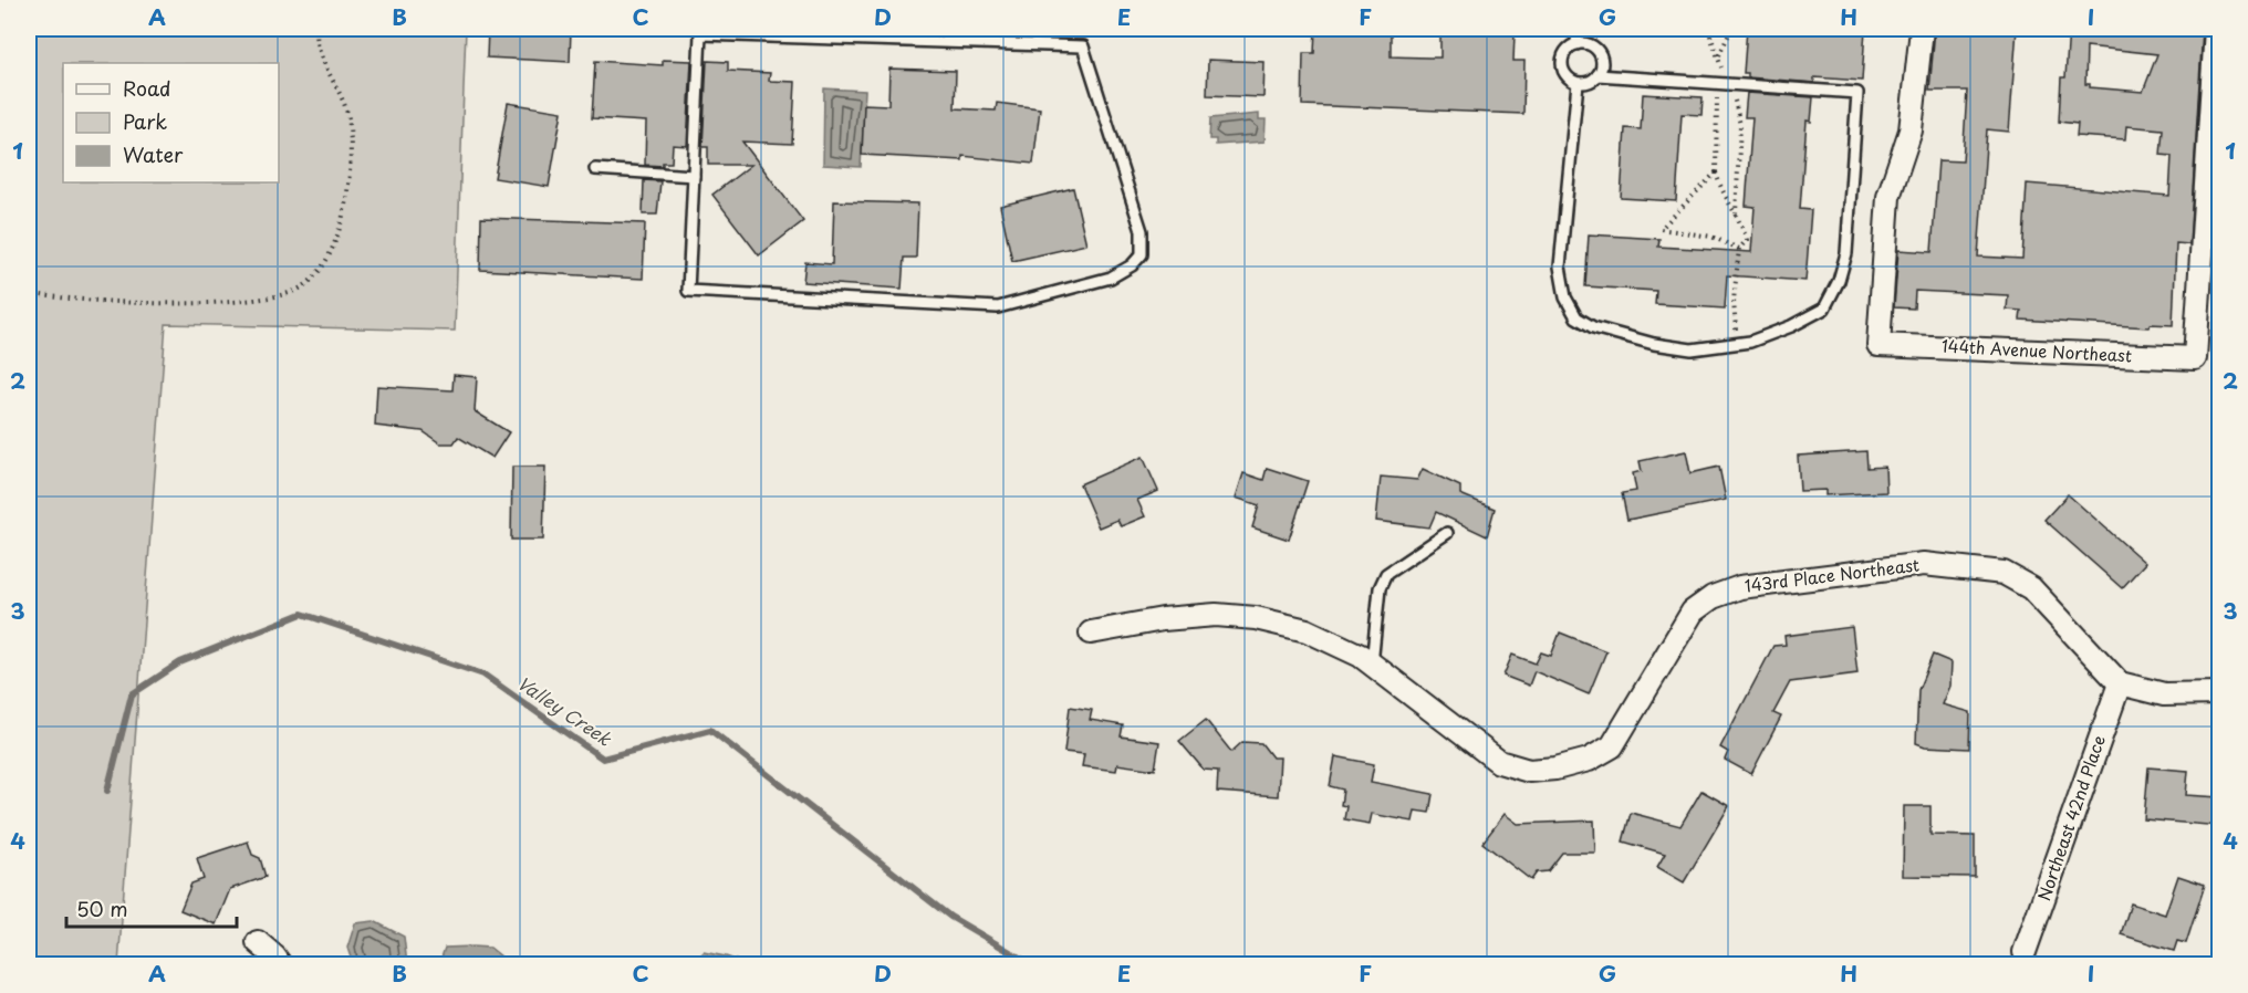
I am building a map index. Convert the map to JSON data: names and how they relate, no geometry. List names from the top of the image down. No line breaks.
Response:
{"streets":{"street":["144th Avenue Northeast","143rd Place Northeast","Northeast 42nd Place"]},"crossings":[["143rd Place Northeast","Northeast 42nd Place"]],"water":["Valley Creek"],"legend":["Road","Park","Water"],"scale_bar":"50 m","grid":{"columns":["A","B","C","D","E","F","G","H","I"],"rows":["1","2","3","4"]}}
